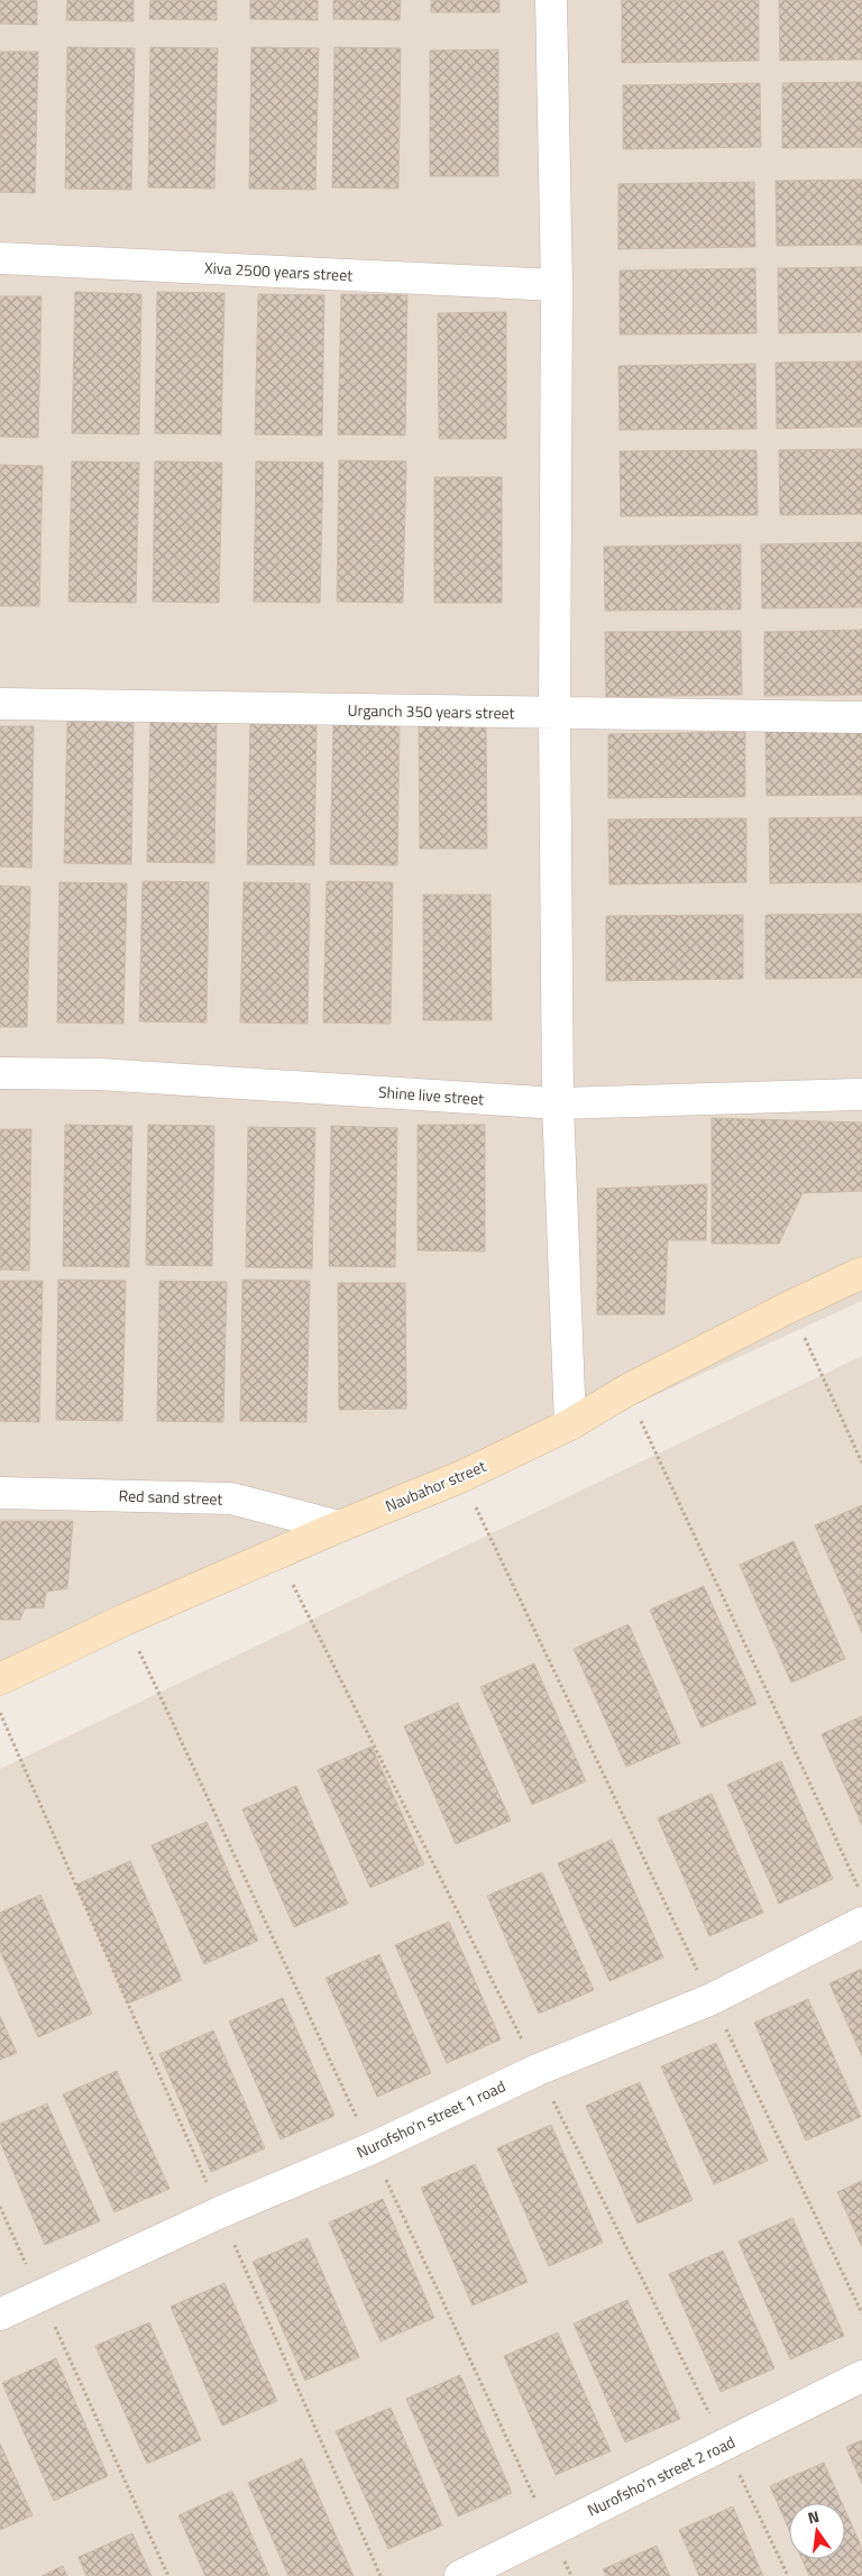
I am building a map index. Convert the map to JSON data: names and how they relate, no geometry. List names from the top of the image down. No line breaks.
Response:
{"streets":{"main road":["Navbahor street"],"street":["Xiva 2500 years street","Urganch 350 years street","Shine live street","Red sand street","Nurofsho'n street 1 road","Nurofsho'n street 2 road"]},"crossings":[["Navbahor street","Red sand street"]],"north":"top"}
